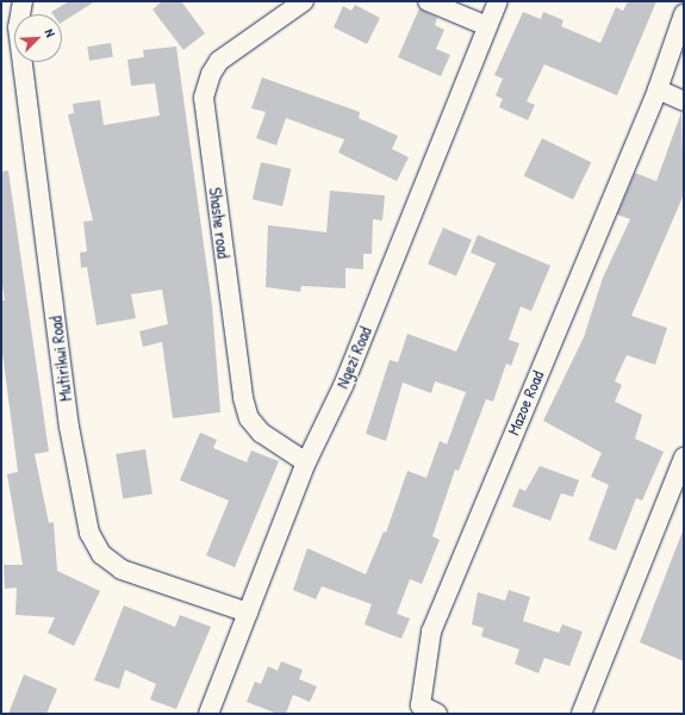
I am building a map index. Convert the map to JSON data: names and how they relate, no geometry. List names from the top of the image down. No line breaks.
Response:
{"streets":{"street":["Shashe road","Ngezi Road","Mutirikwi Road","Mazoe Road"]},"crossings":[["Shashe road","Ngezi Road"],["Ngezi Road","Mutirikwi Road"]],"north":"top right"}
